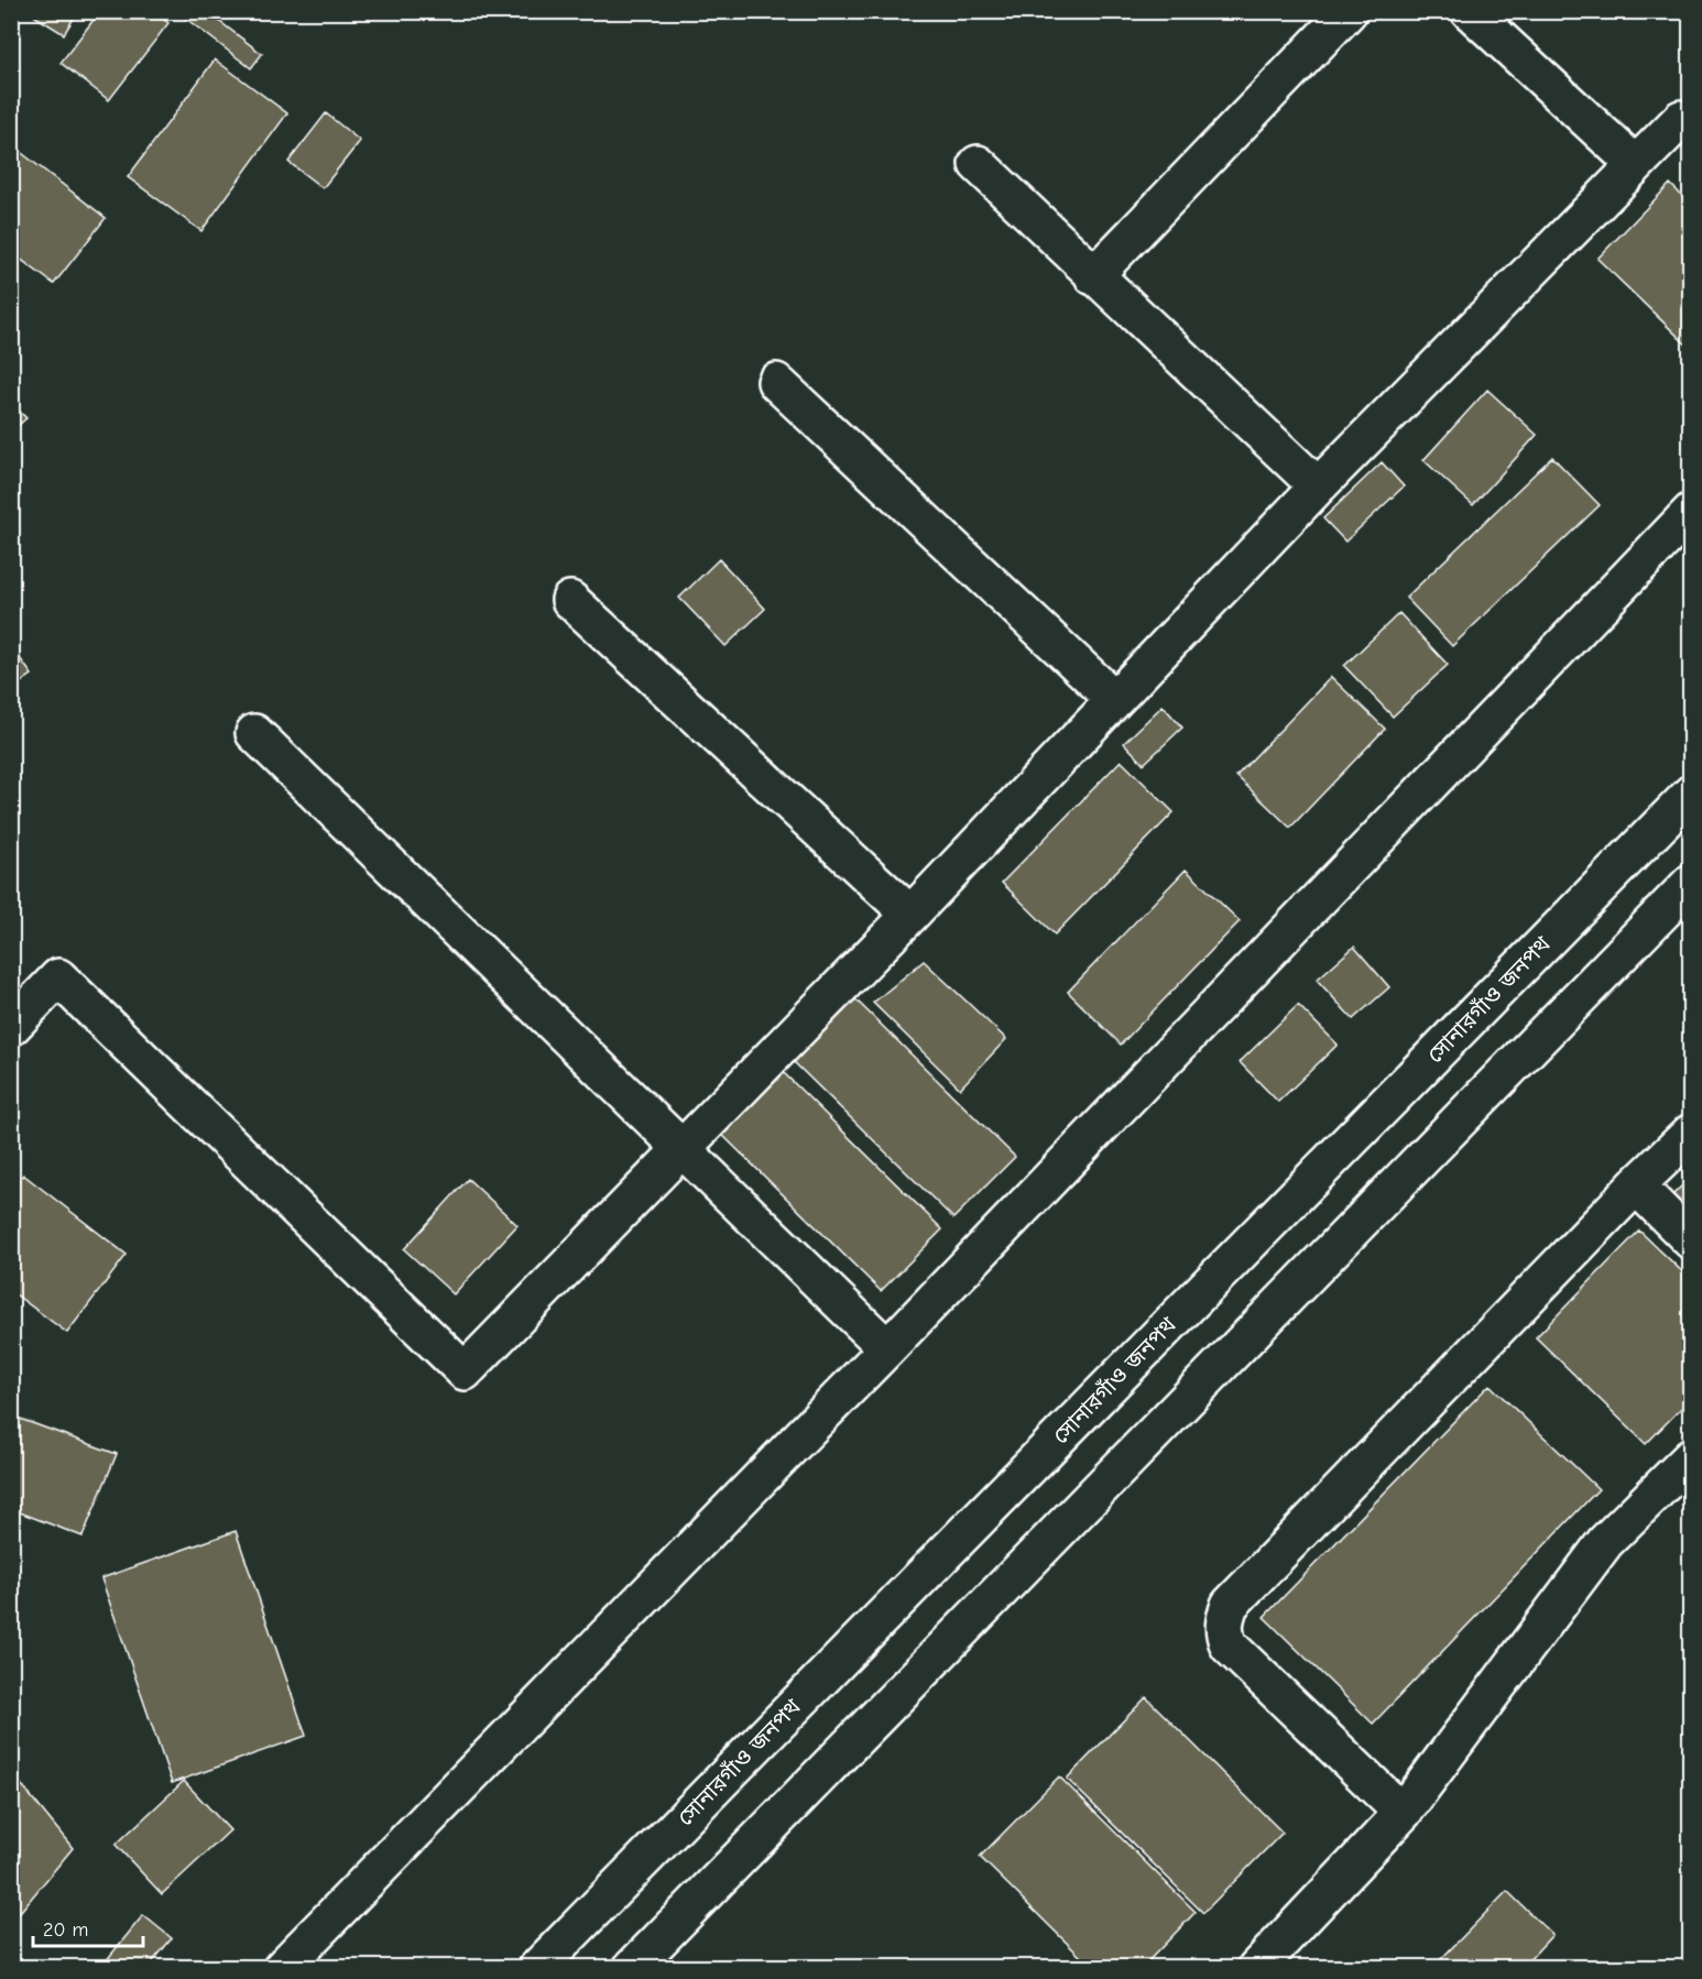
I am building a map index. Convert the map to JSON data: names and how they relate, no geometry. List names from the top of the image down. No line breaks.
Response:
{"streets":{"street":["সোনারগাঁও জনপথ"]},"scale_bar":"20 m"}
